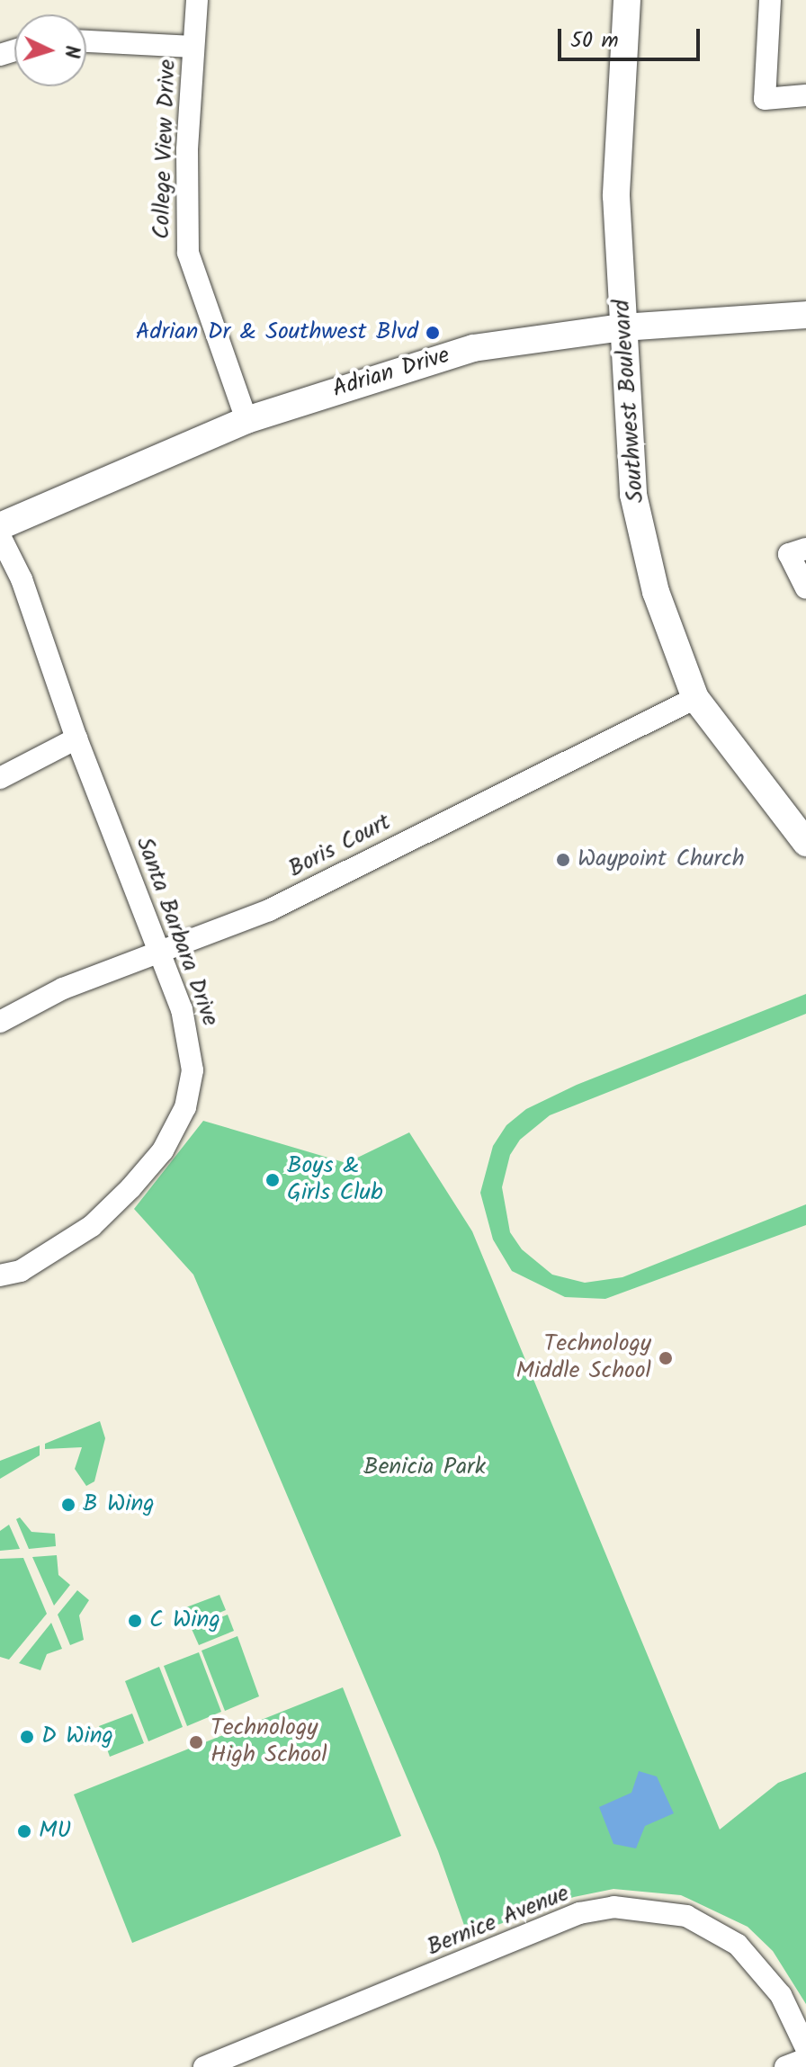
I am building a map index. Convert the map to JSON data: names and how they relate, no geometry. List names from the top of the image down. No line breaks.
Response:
{"streets":{"street":["College View Drive","Adrian Drive","Southwest Boulevard","Boris Court","Santa Barbara Drive","Bernice Avenue"]},"crossings":[["College View Drive","Adrian Drive"],["Adrian Drive","Southwest Boulevard"],["Southwest Boulevard","Boris Court"],["Boris Court","Santa Barbara Drive"]],"parks":["Benicia Park"],"places":["Adrian Dr & Southwest Blvd","Waypoint Church","Boys & Girls Club","Technology Middle School","B Wing","C Wing","D Wing","Technology High School","MU"],"scale_bar":"50 m","north":"right"}
